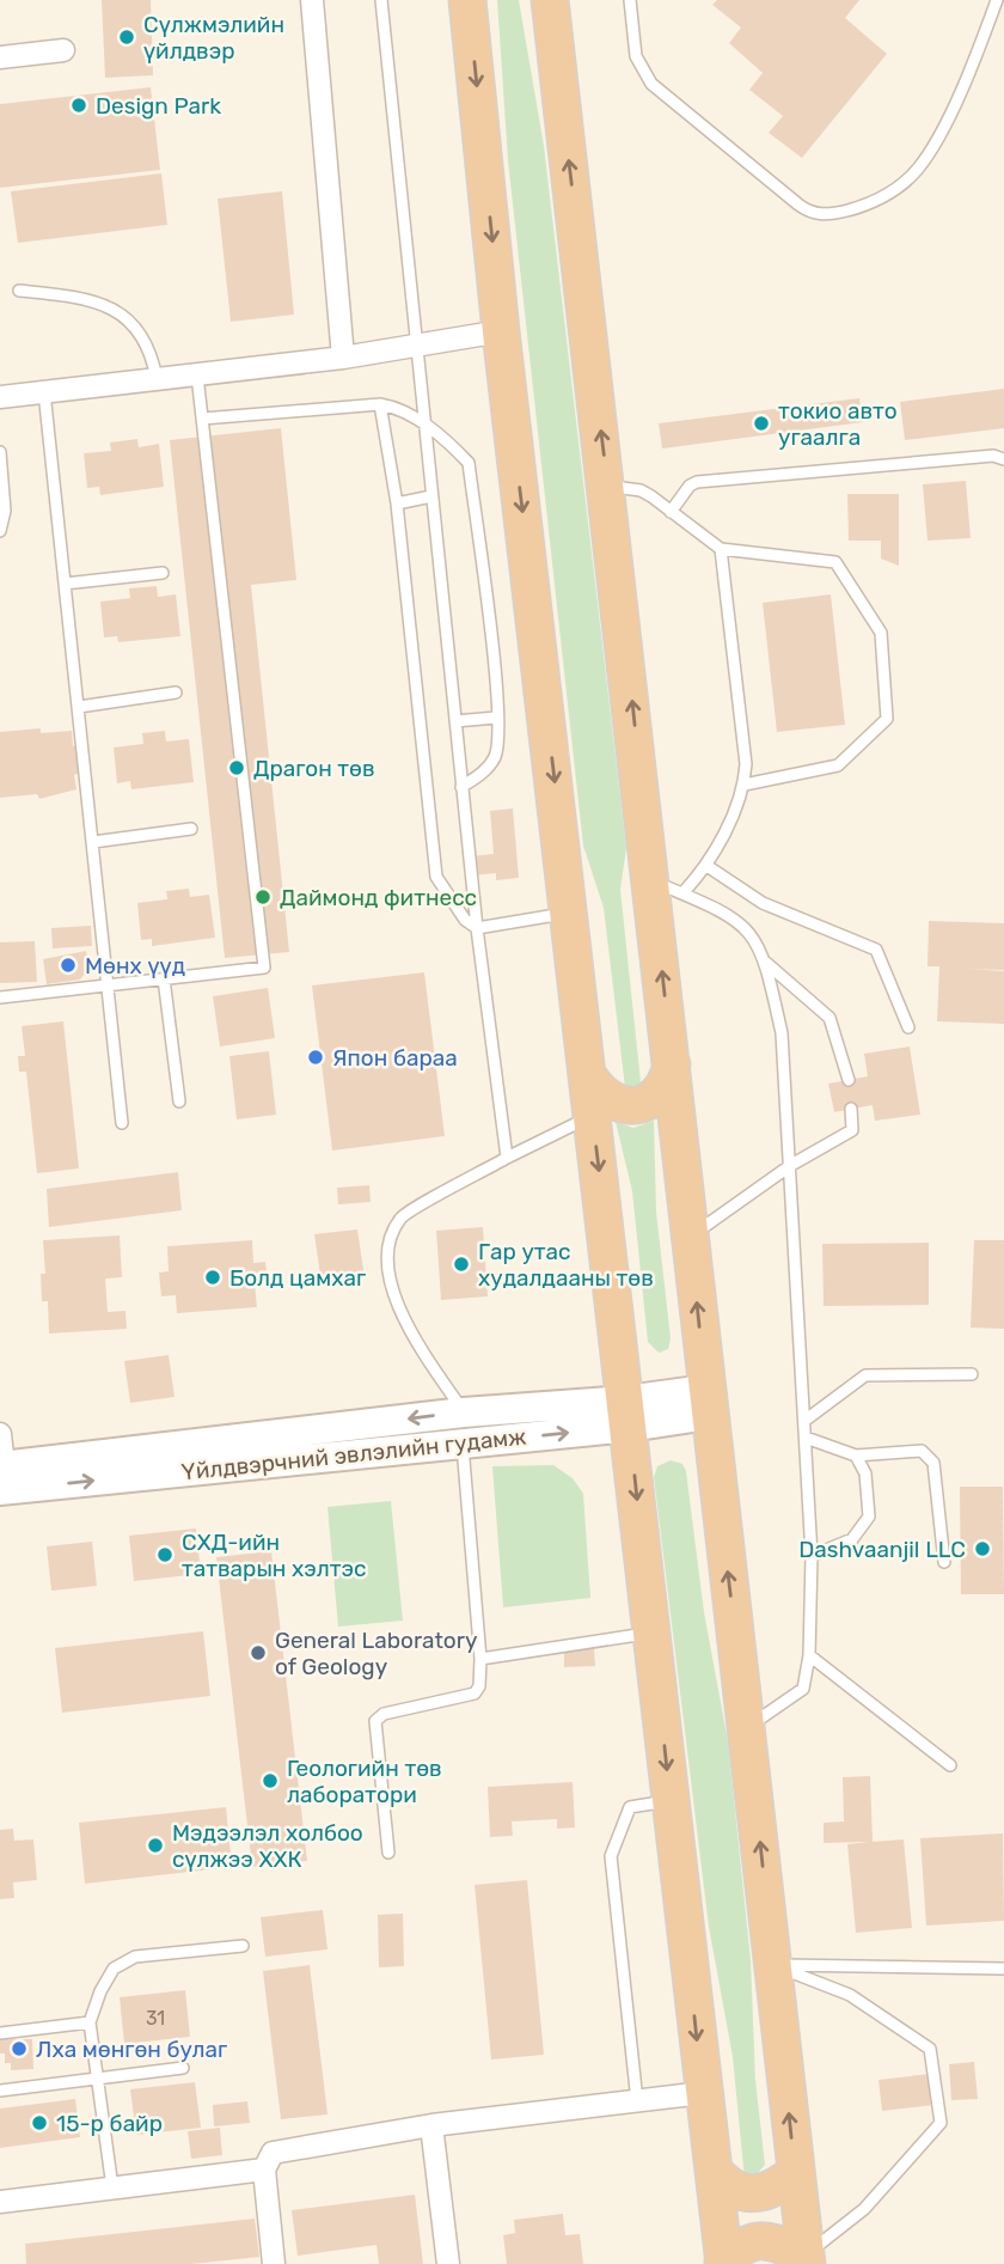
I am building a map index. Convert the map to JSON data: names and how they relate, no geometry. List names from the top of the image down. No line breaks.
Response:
{"streets":{"main road":["Үйлдвэрчний эвлэлийн гудамж"]},"places":["Сүлжмэлийн үйлдвэр","Design Park","токио авто угаалга","Драгон төв","Даймонд фитнесс","Мөнх үүд","Япон бараа","Гар утас худалдааны төв","Болд цамхаг","Dashvaanjil LLC","СХД-ийн татварын хэлтэс","General Laboratory of Geology","Геологийн төв лаборатори","Мэдээлэл холбоо сүлжээ ХХК","Лха мөнгөн булаг","15-р байр"],"house_numbers":["31"]}
